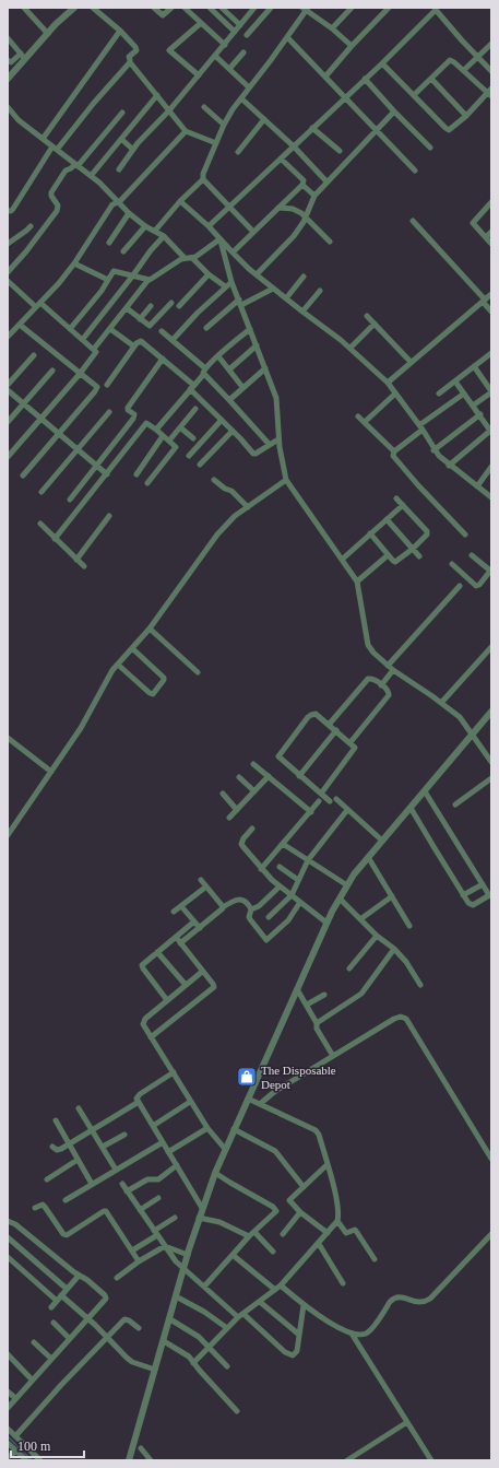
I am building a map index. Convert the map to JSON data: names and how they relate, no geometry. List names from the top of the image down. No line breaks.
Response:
{"places":{"shop":["The Disposable Depot"]},"scale_bar":"100 m"}
